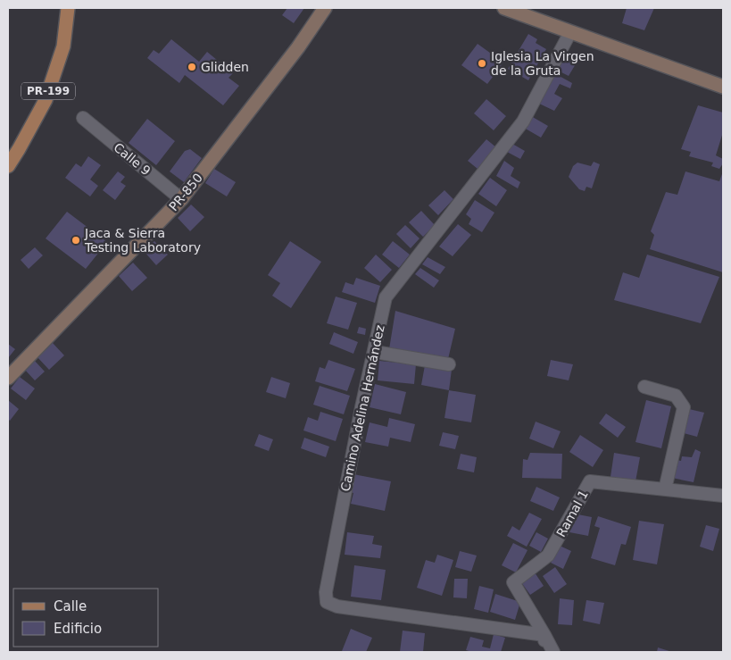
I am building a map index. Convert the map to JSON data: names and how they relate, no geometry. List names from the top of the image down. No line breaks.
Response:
{"streets":{"main road":["PR-199"],"street":["Calle 9","PR-850","Camino Adelina Hernández","Ramal 1"]},"crossings":[["Calle 9","PR-850"],["Camino Adelina Hernández","Ramal 1"]],"places":["Iglesia La Virgen de la Gruta","Glidden","Jaca & Sierra Testing Laboratory"],"legend":["Calle","Edificio"]}
